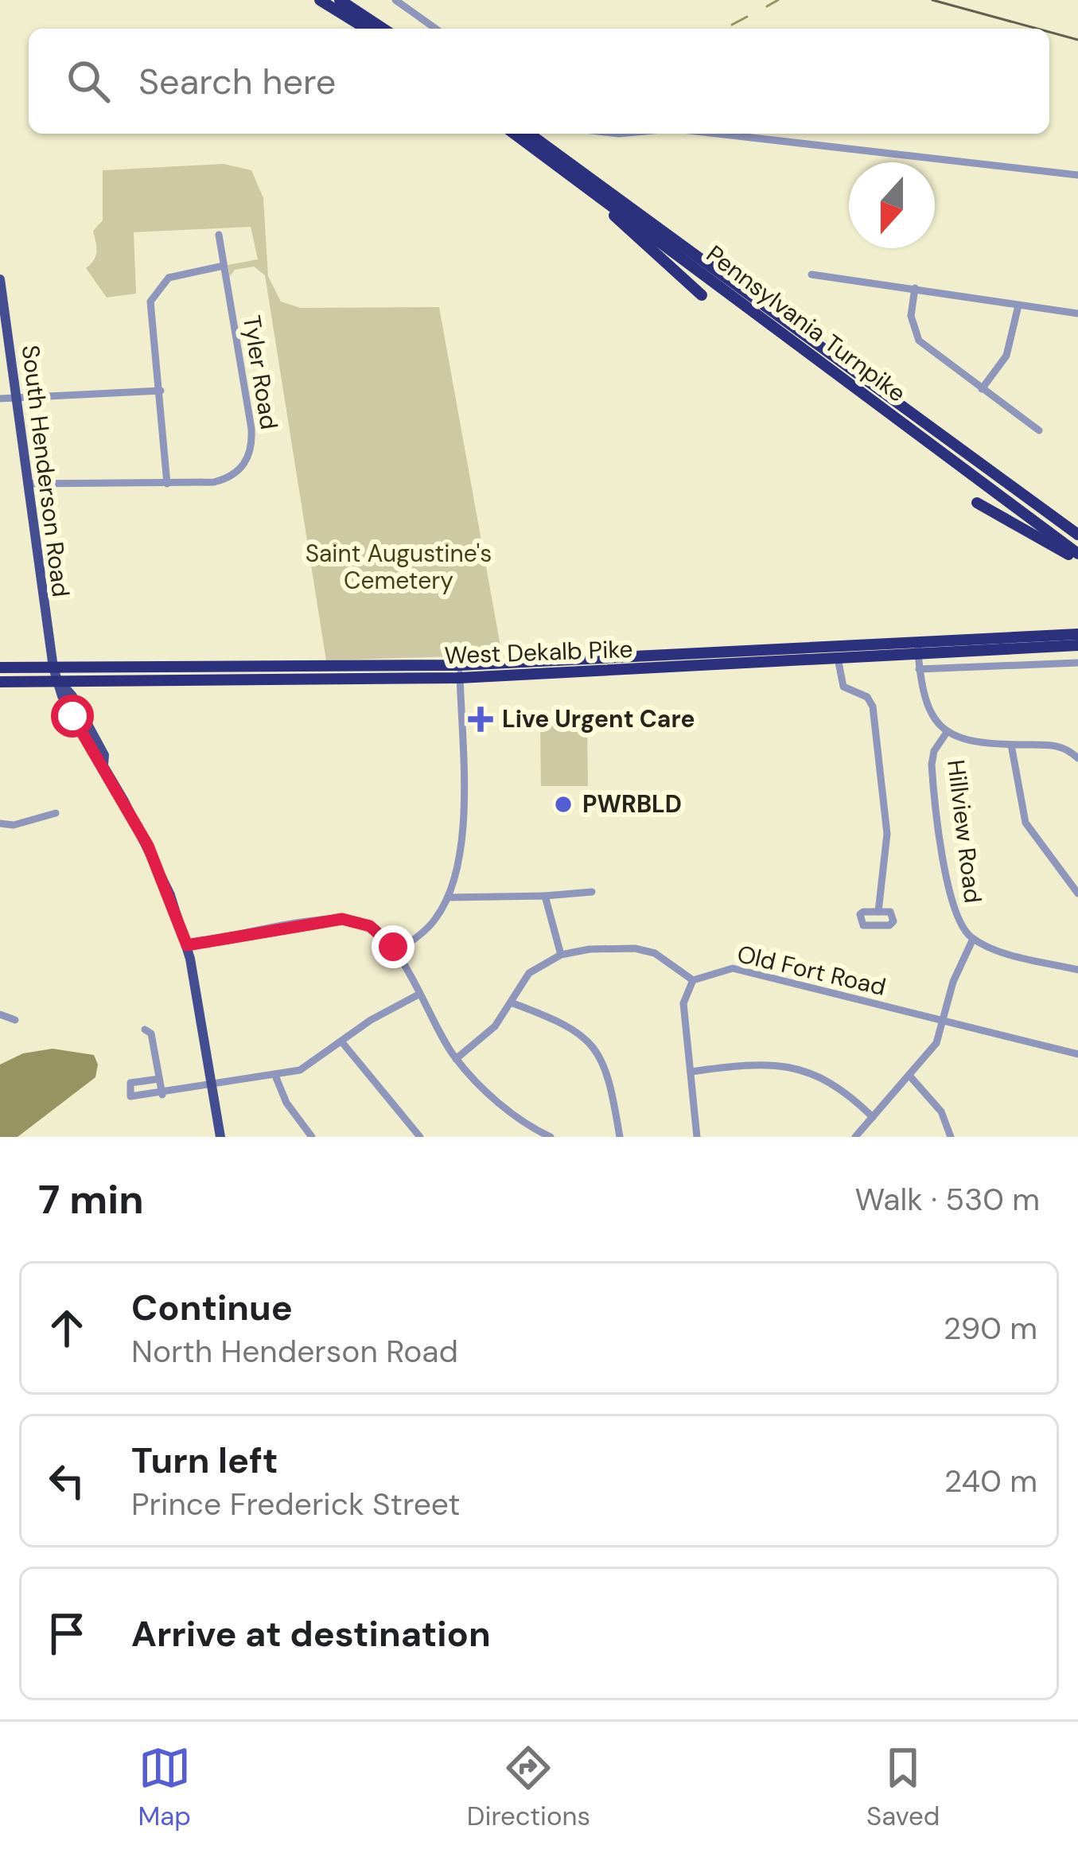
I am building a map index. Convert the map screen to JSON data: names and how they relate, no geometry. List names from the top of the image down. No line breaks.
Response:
{"streets":{"highway":["Pennsylvania Turnpike","West Dekalb Pike"],"main road":["South Henderson Road"],"street":["Tyler Road","Hillview Road","Old Fort Road"]},"crossings":[["Tyler Road","South Henderson Road"],["South Henderson Road","West Dekalb Pike"]],"parks":["Saint Augustine's Cemetery"],"places":{"health":["Live Urgent Care"],"other":["PWRBLD"]},"north":"bottom","page":{"search":"Search here","heading":["7 min","Walk · 530 m"],"list":[["Continue","North Henderson Road","290 m"],["Turn left","Prince Frederick Street","240 m"],"Arrive at destination"],"nav":["Map","Directions","Saved"]}}
